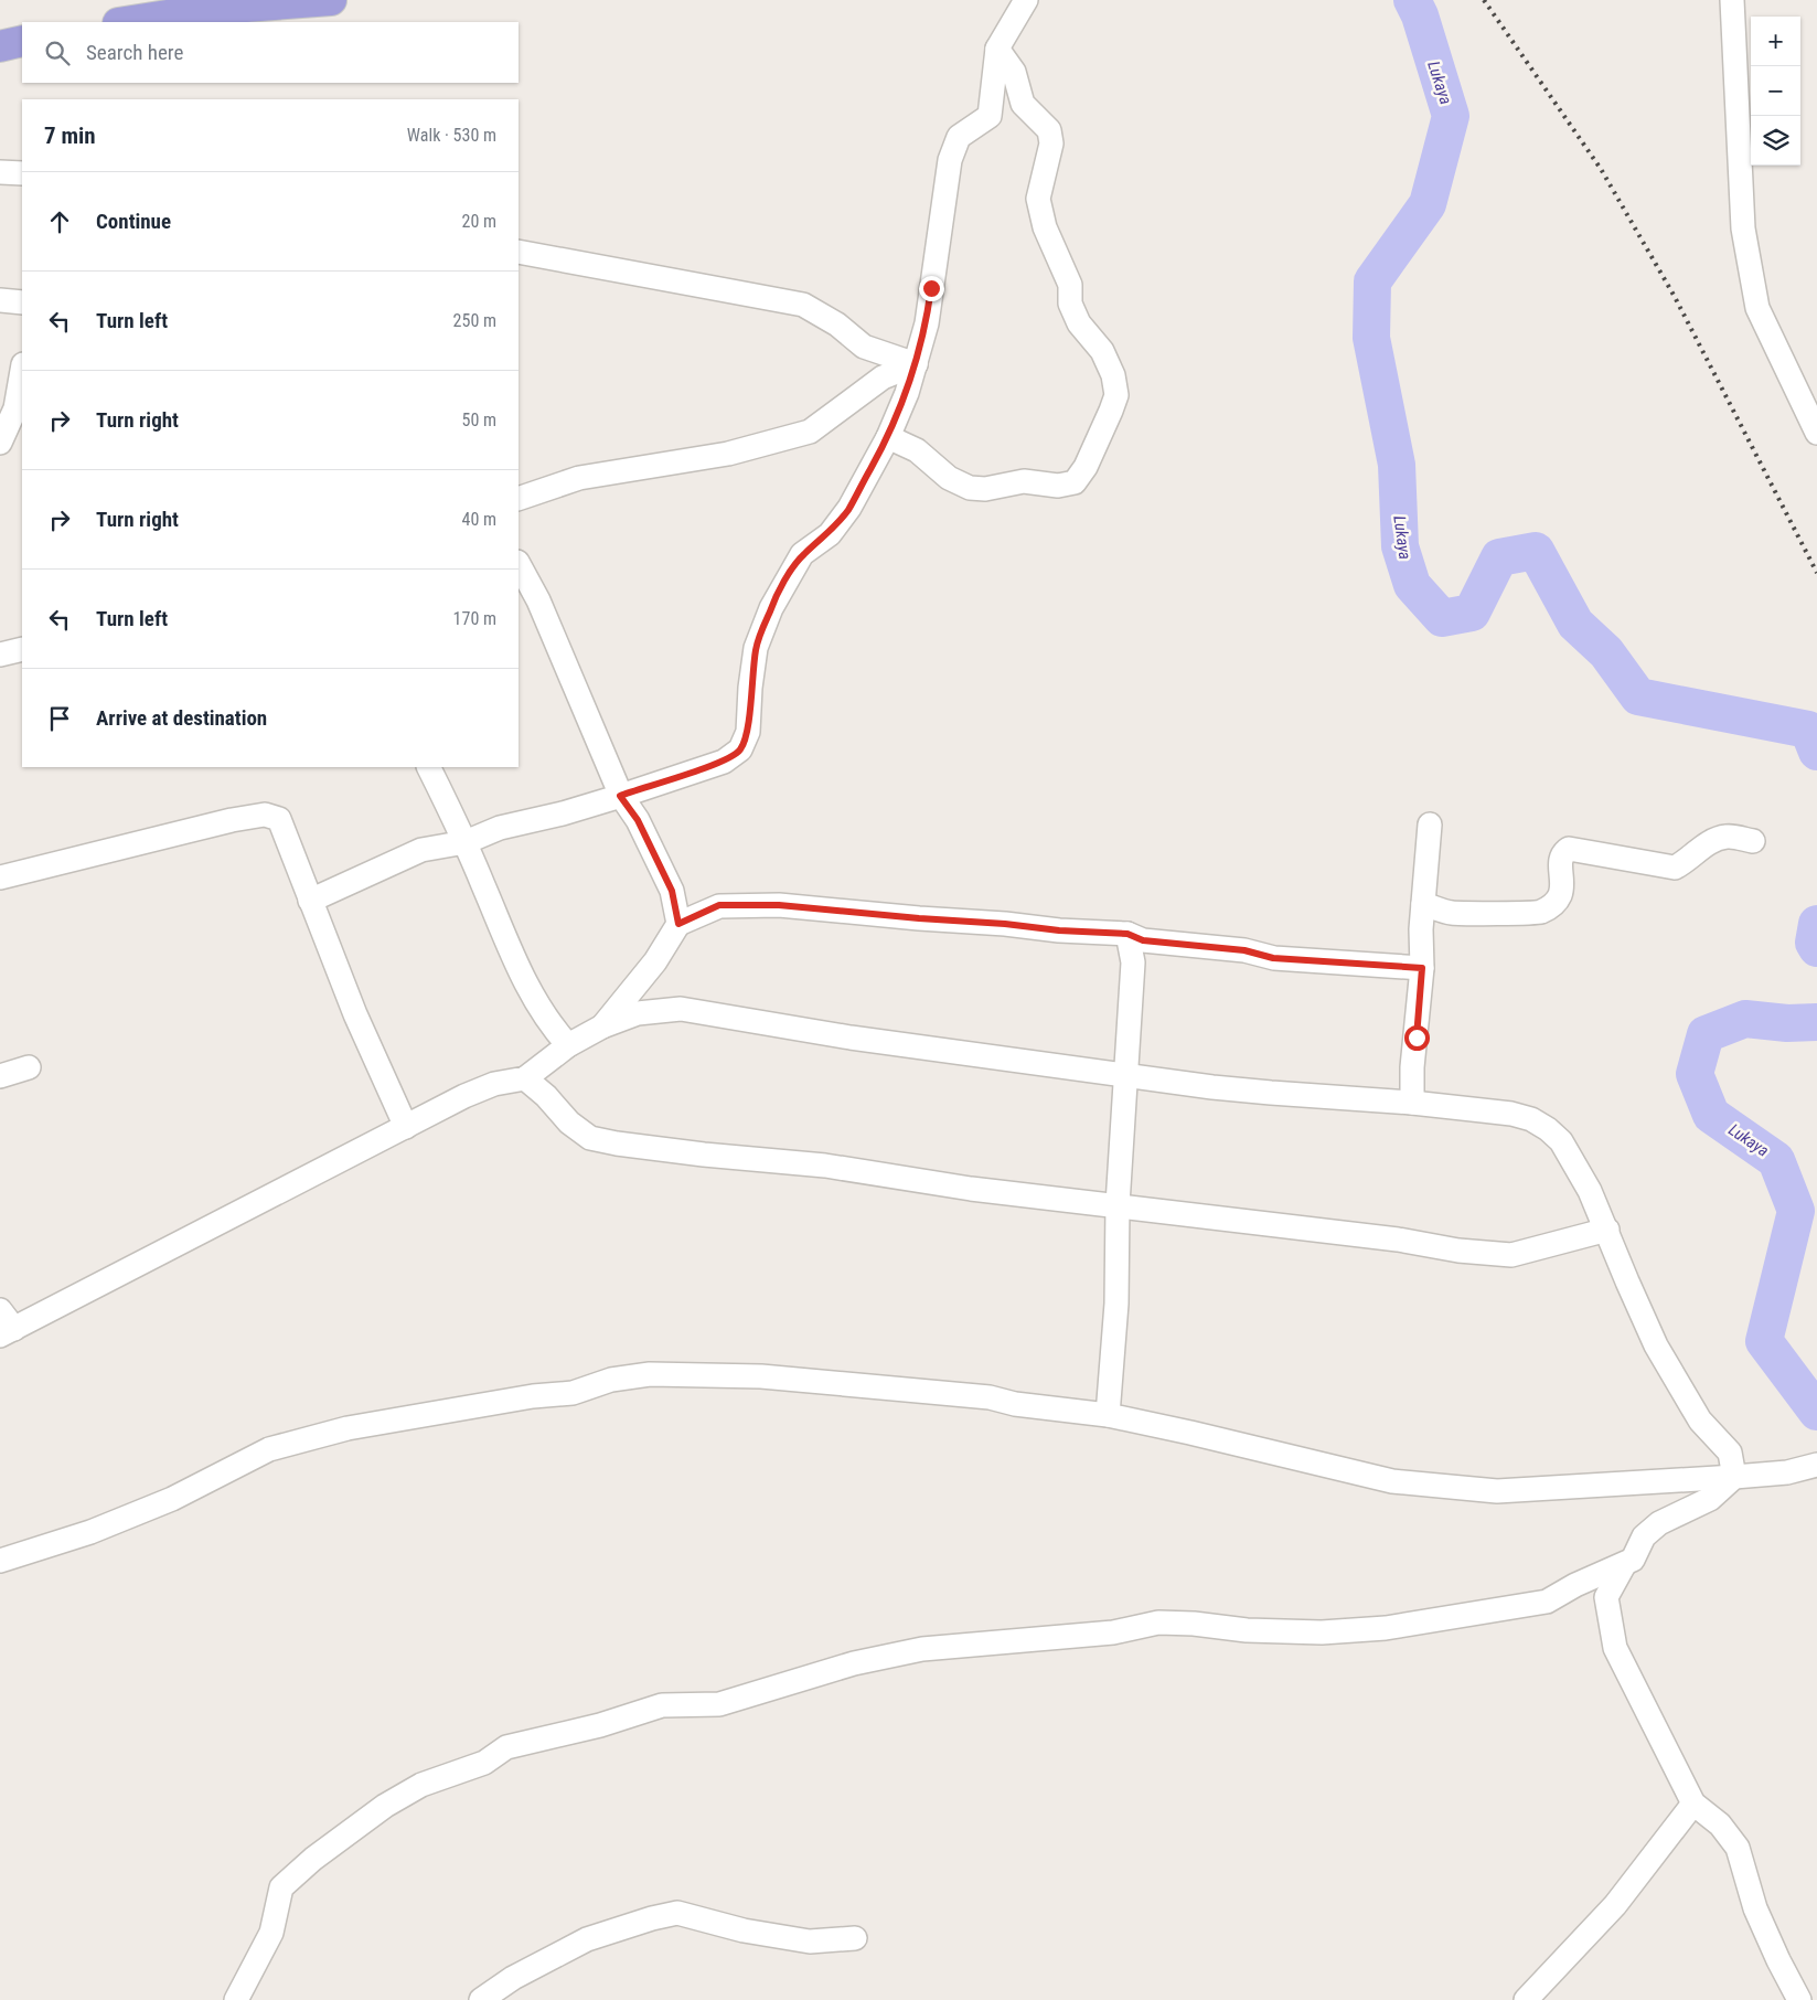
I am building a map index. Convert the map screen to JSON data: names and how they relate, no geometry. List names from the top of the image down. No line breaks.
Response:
{"water":["Lukaya"],"page":{"map_buttons":["+","−"],"search":"Search here","heading":["7 min","Walk · 530 m"],"list":[["Continue","20 m"],["Turn left","250 m"],["Turn right","50 m"],["Turn right","40 m"],["Turn left","170 m"],"Arrive at destination"]}}
